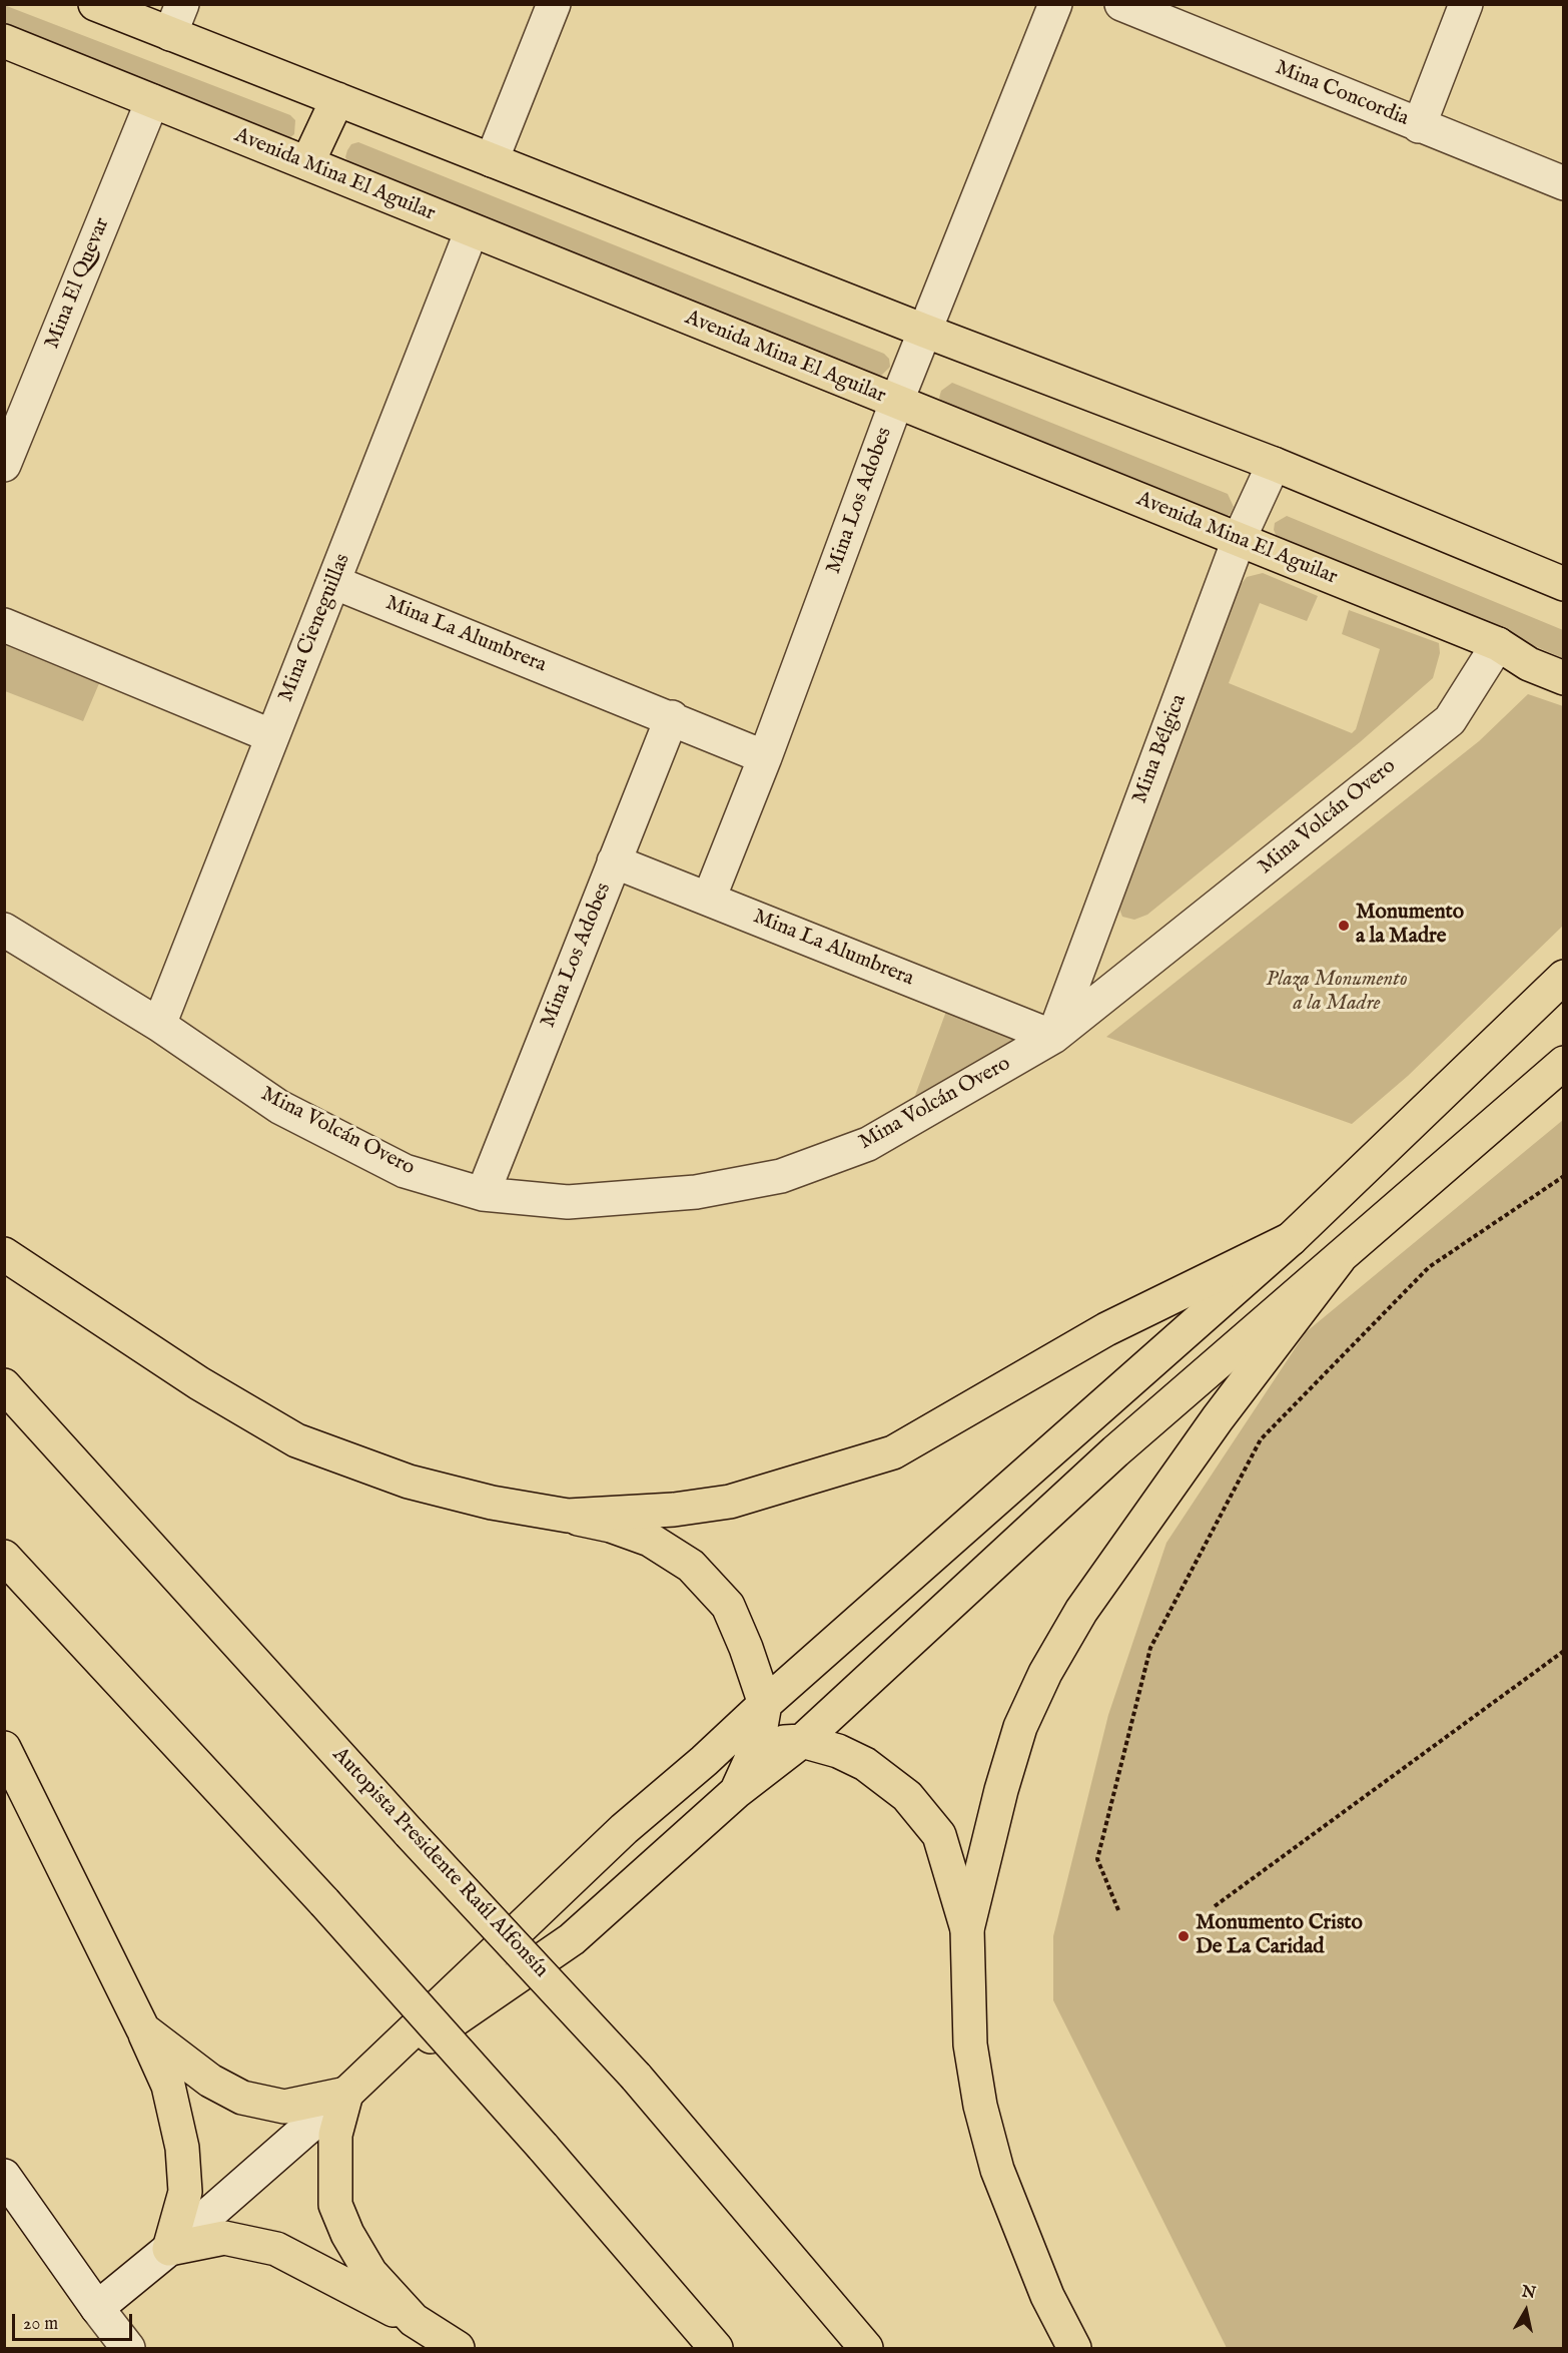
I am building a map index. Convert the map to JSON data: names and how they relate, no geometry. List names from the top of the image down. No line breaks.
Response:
{"streets":{"main road":["Avenida Mina El Aguilar","Autopista Presidente Raúl Alfonsín"],"street":["Mina Concordia","Mina El Quevar","Mina Los Adobes","Mina Cieneguillas","Mina La Alumbrera","Mina Bélgica","Mina Volcán Overo"]},"crossings":[["Avenida Mina El Aguilar","Mina El Quevar"],["Avenida Mina El Aguilar","Mina Los Adobes"],["Avenida Mina El Aguilar","Mina Cieneguillas"],["Avenida Mina El Aguilar","Mina Bélgica"],["Avenida Mina El Aguilar","Mina Volcán Overo"],["Mina Los Adobes","Mina La Alumbrera"],["Mina Los Adobes","Mina Volcán Overo"],["Mina Cieneguillas","Mina La Alumbrera"],["Mina Cieneguillas","Mina Volcán Overo"],["Mina La Alumbrera","Mina Bélgica"],["Mina La Alumbrera","Mina Volcán Overo"],["Mina Bélgica","Mina Volcán Overo"]],"parks":["Plaza Monumento a la Madre"],"places":["Monumento a la Madre","Monumento Cristo De La Caridad"],"scale_bar":"20 m","north":"top"}
